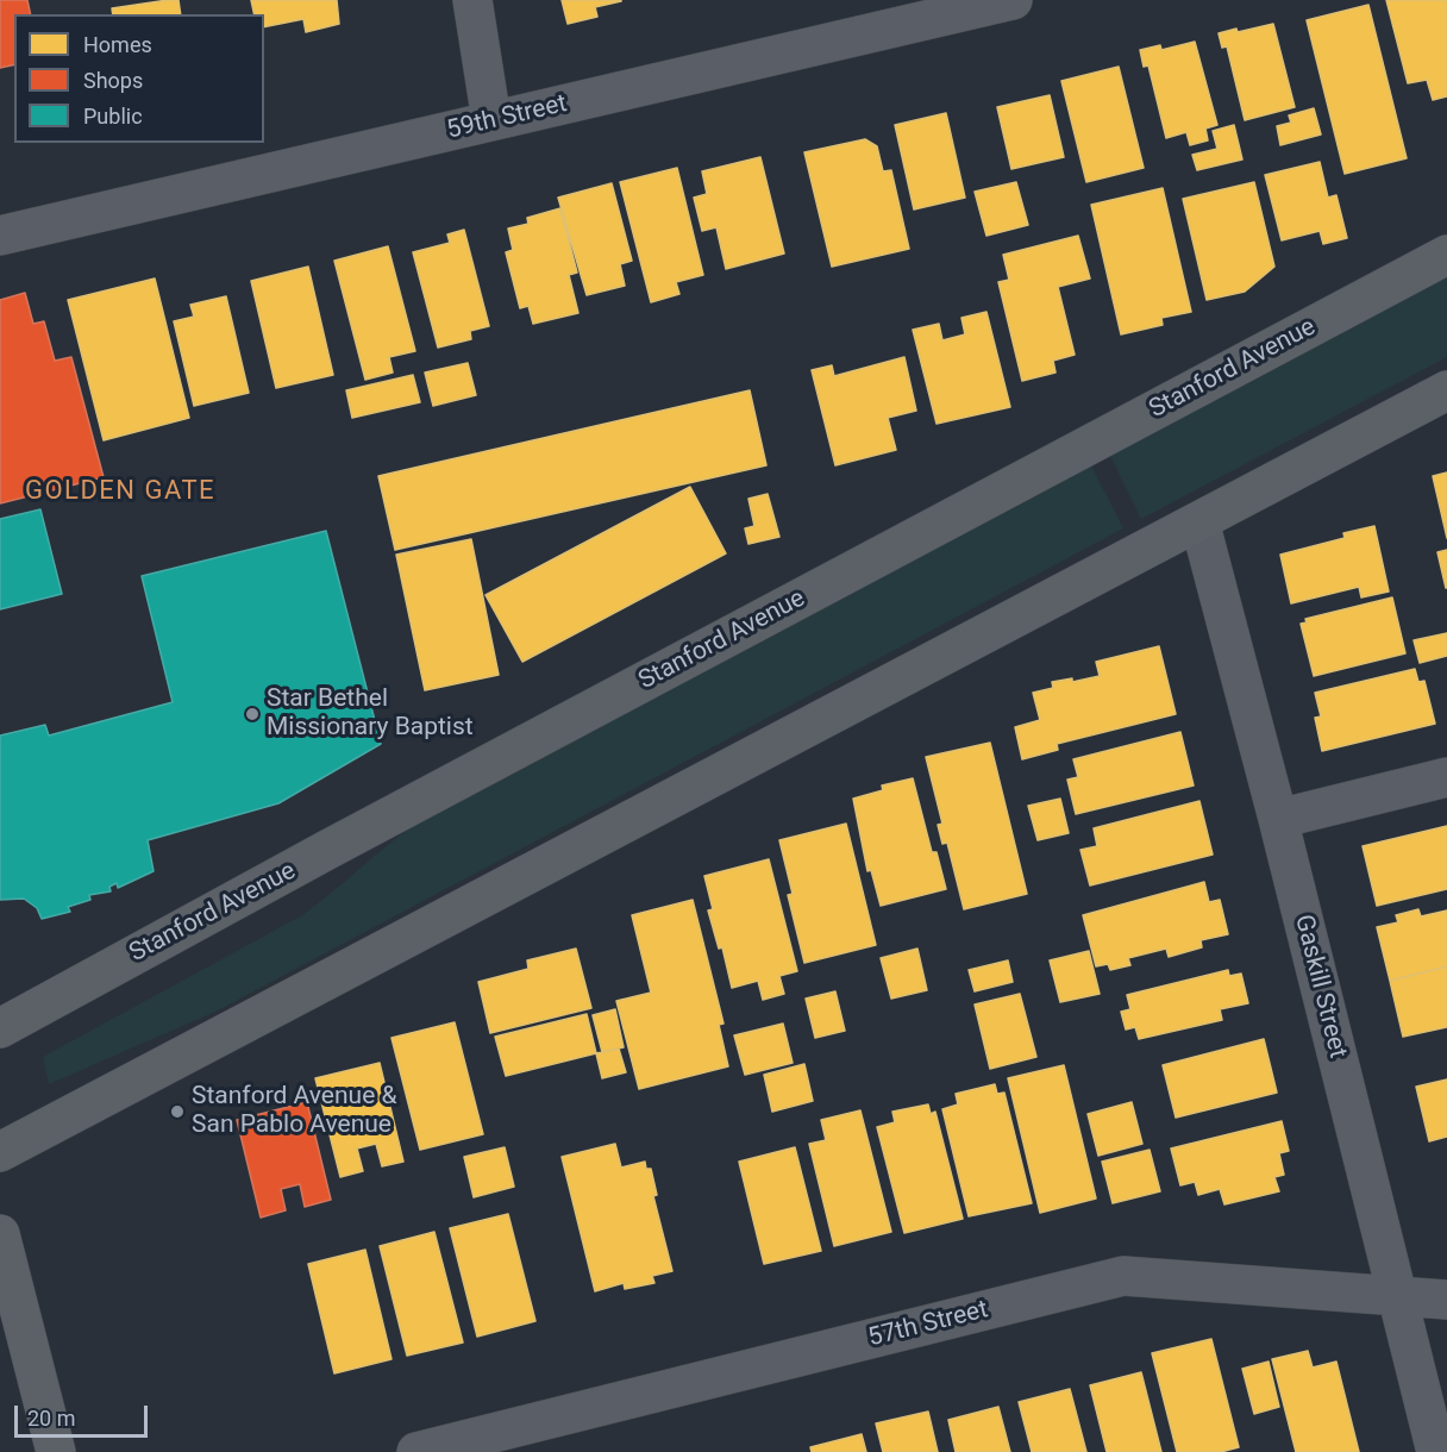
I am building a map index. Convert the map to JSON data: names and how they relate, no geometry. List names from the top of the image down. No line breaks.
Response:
{"streets":{"main road":["Stanford Avenue"],"street":["59th Street","Gaskill Street","57th Street"]},"crossings":[["Gaskill Street","57th Street"]],"districts":["GOLDEN GATE"],"places":["Star Bethel Missionary Baptist","Stanford Avenue & San Pablo Avenue"],"legend":["Homes","Shops","Public"],"scale_bar":"20 m"}
